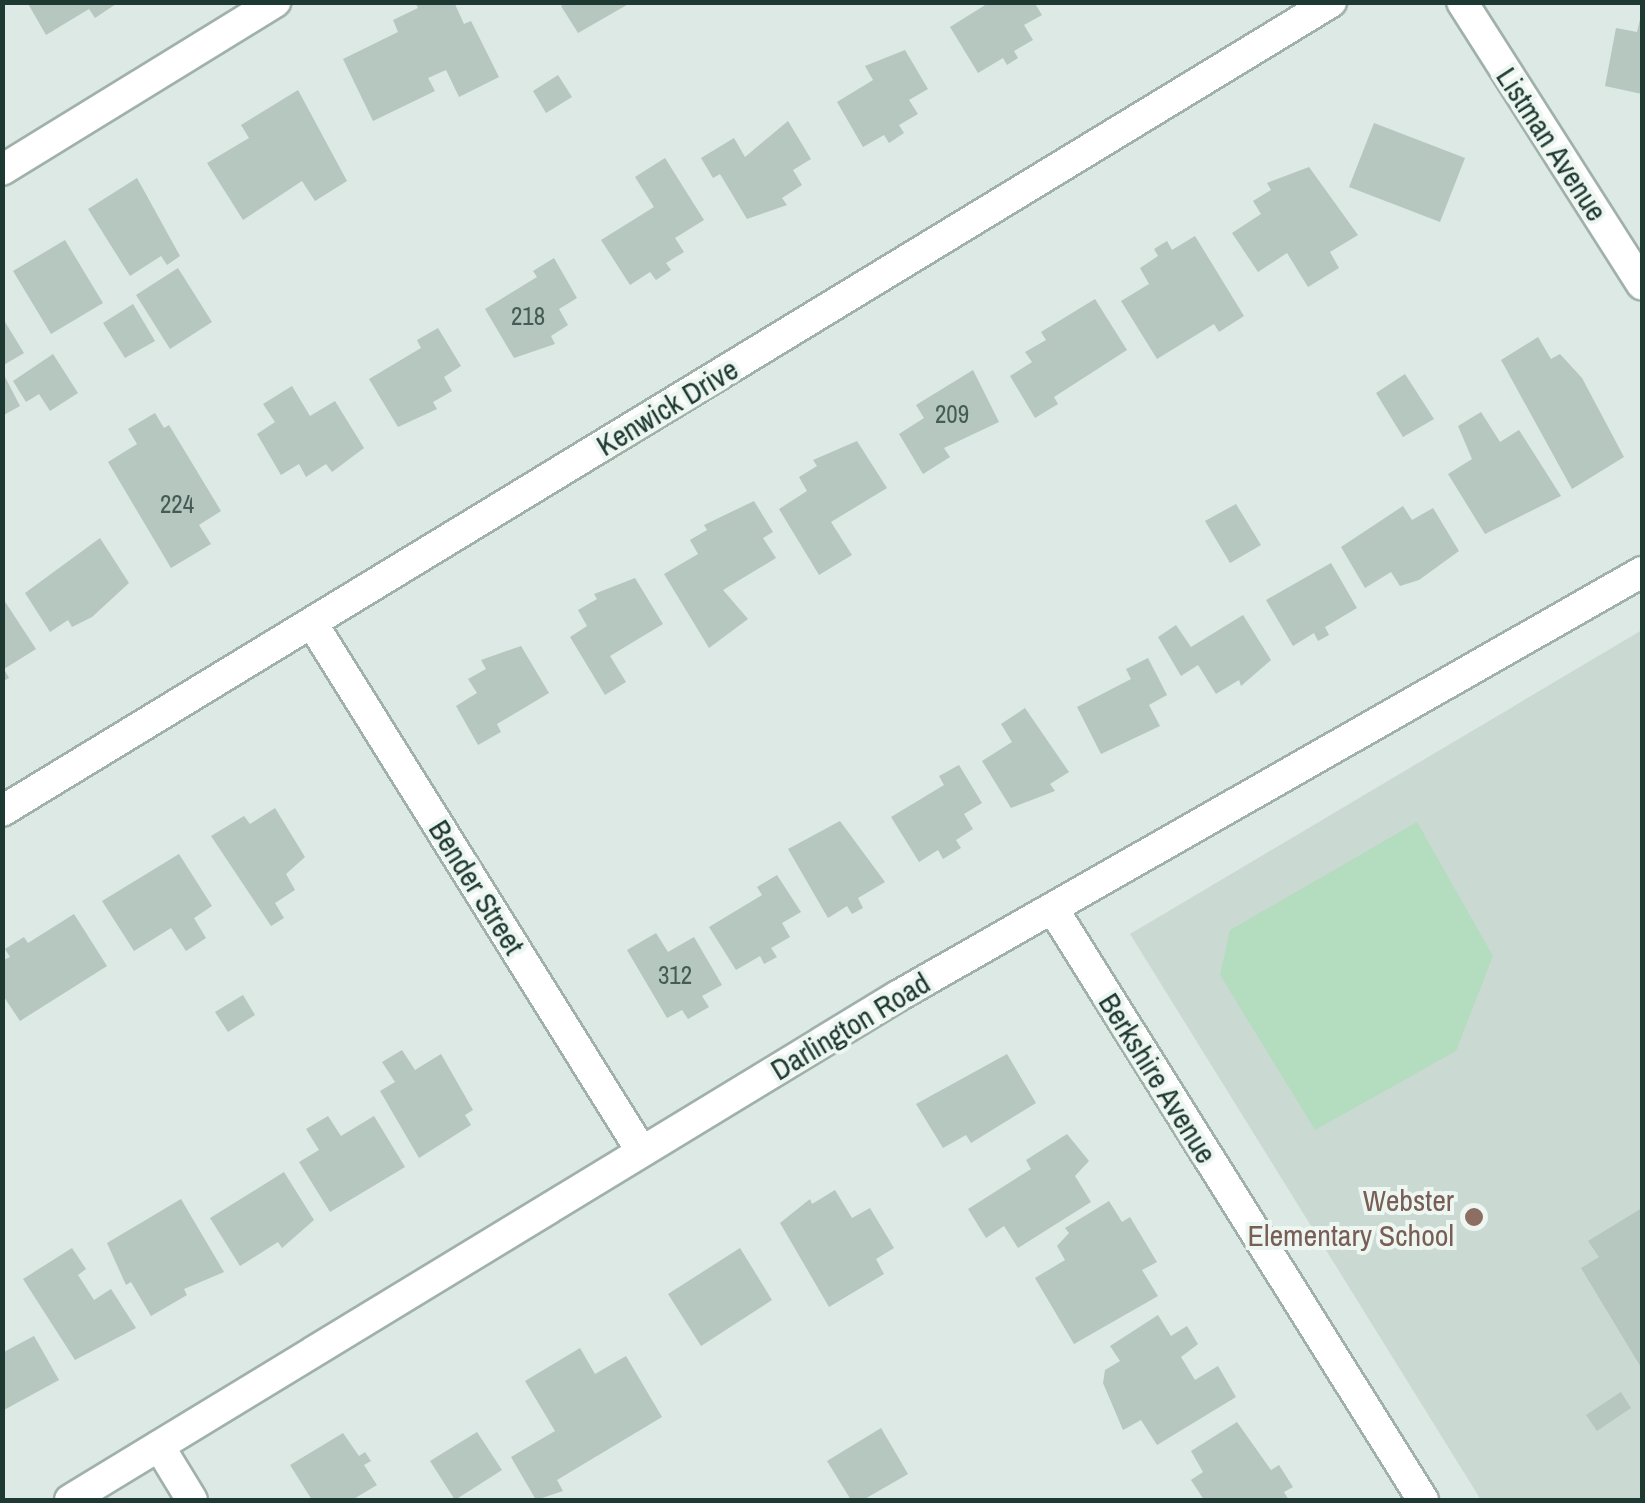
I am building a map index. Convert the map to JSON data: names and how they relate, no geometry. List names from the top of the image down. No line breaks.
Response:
{"streets":{"street":["Listman Avenue","Kenwick Drive","Bender Street","Darlington Road","Berkshire Avenue"]},"crossings":[["Kenwick Drive","Bender Street"],["Bender Street","Darlington Road"],["Darlington Road","Berkshire Avenue"]],"places":["Webster Elementary School"],"house_numbers":["218","209","224","312"]}
